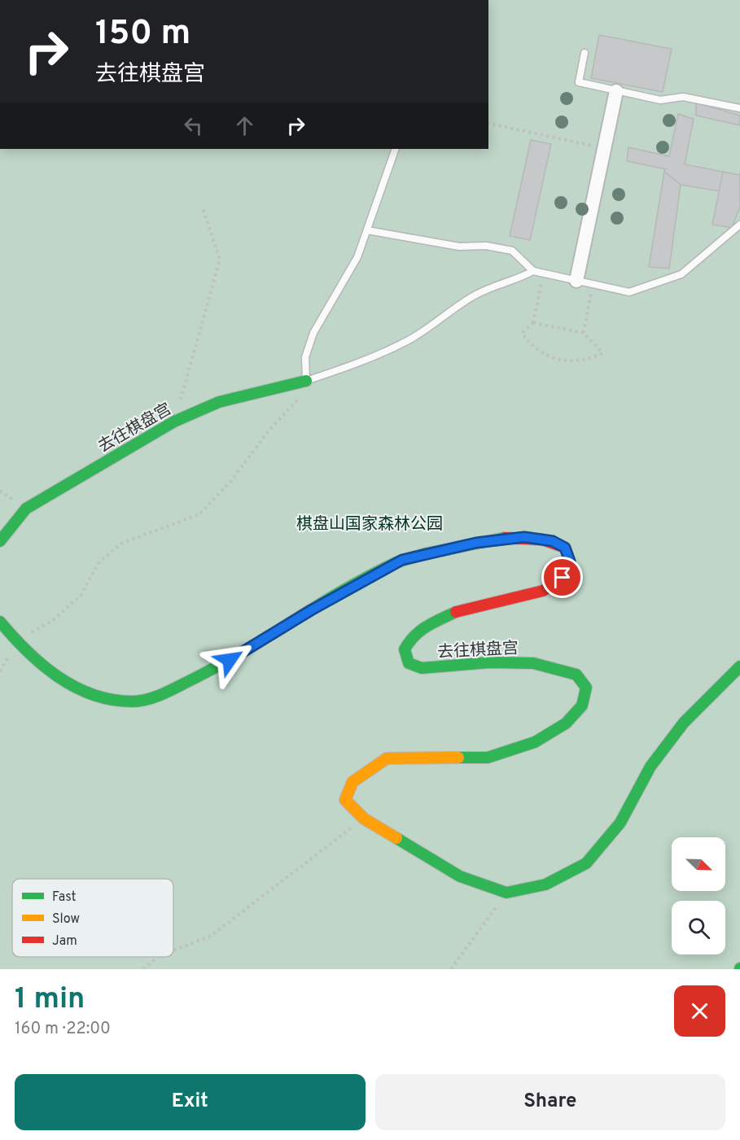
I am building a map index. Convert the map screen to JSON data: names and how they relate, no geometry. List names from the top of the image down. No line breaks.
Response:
{"streets":{"street":["去往棋盘宫"]},"parks":["棋盘山国家森林公园"],"legend":["Fast","Slow","Jam"],"north":"bottom right","page":{"turn":["150 m","去往棋盘宫"],"heading":["1 min","160 m · 22:00"],"buttons":["Exit","Share"]}}
